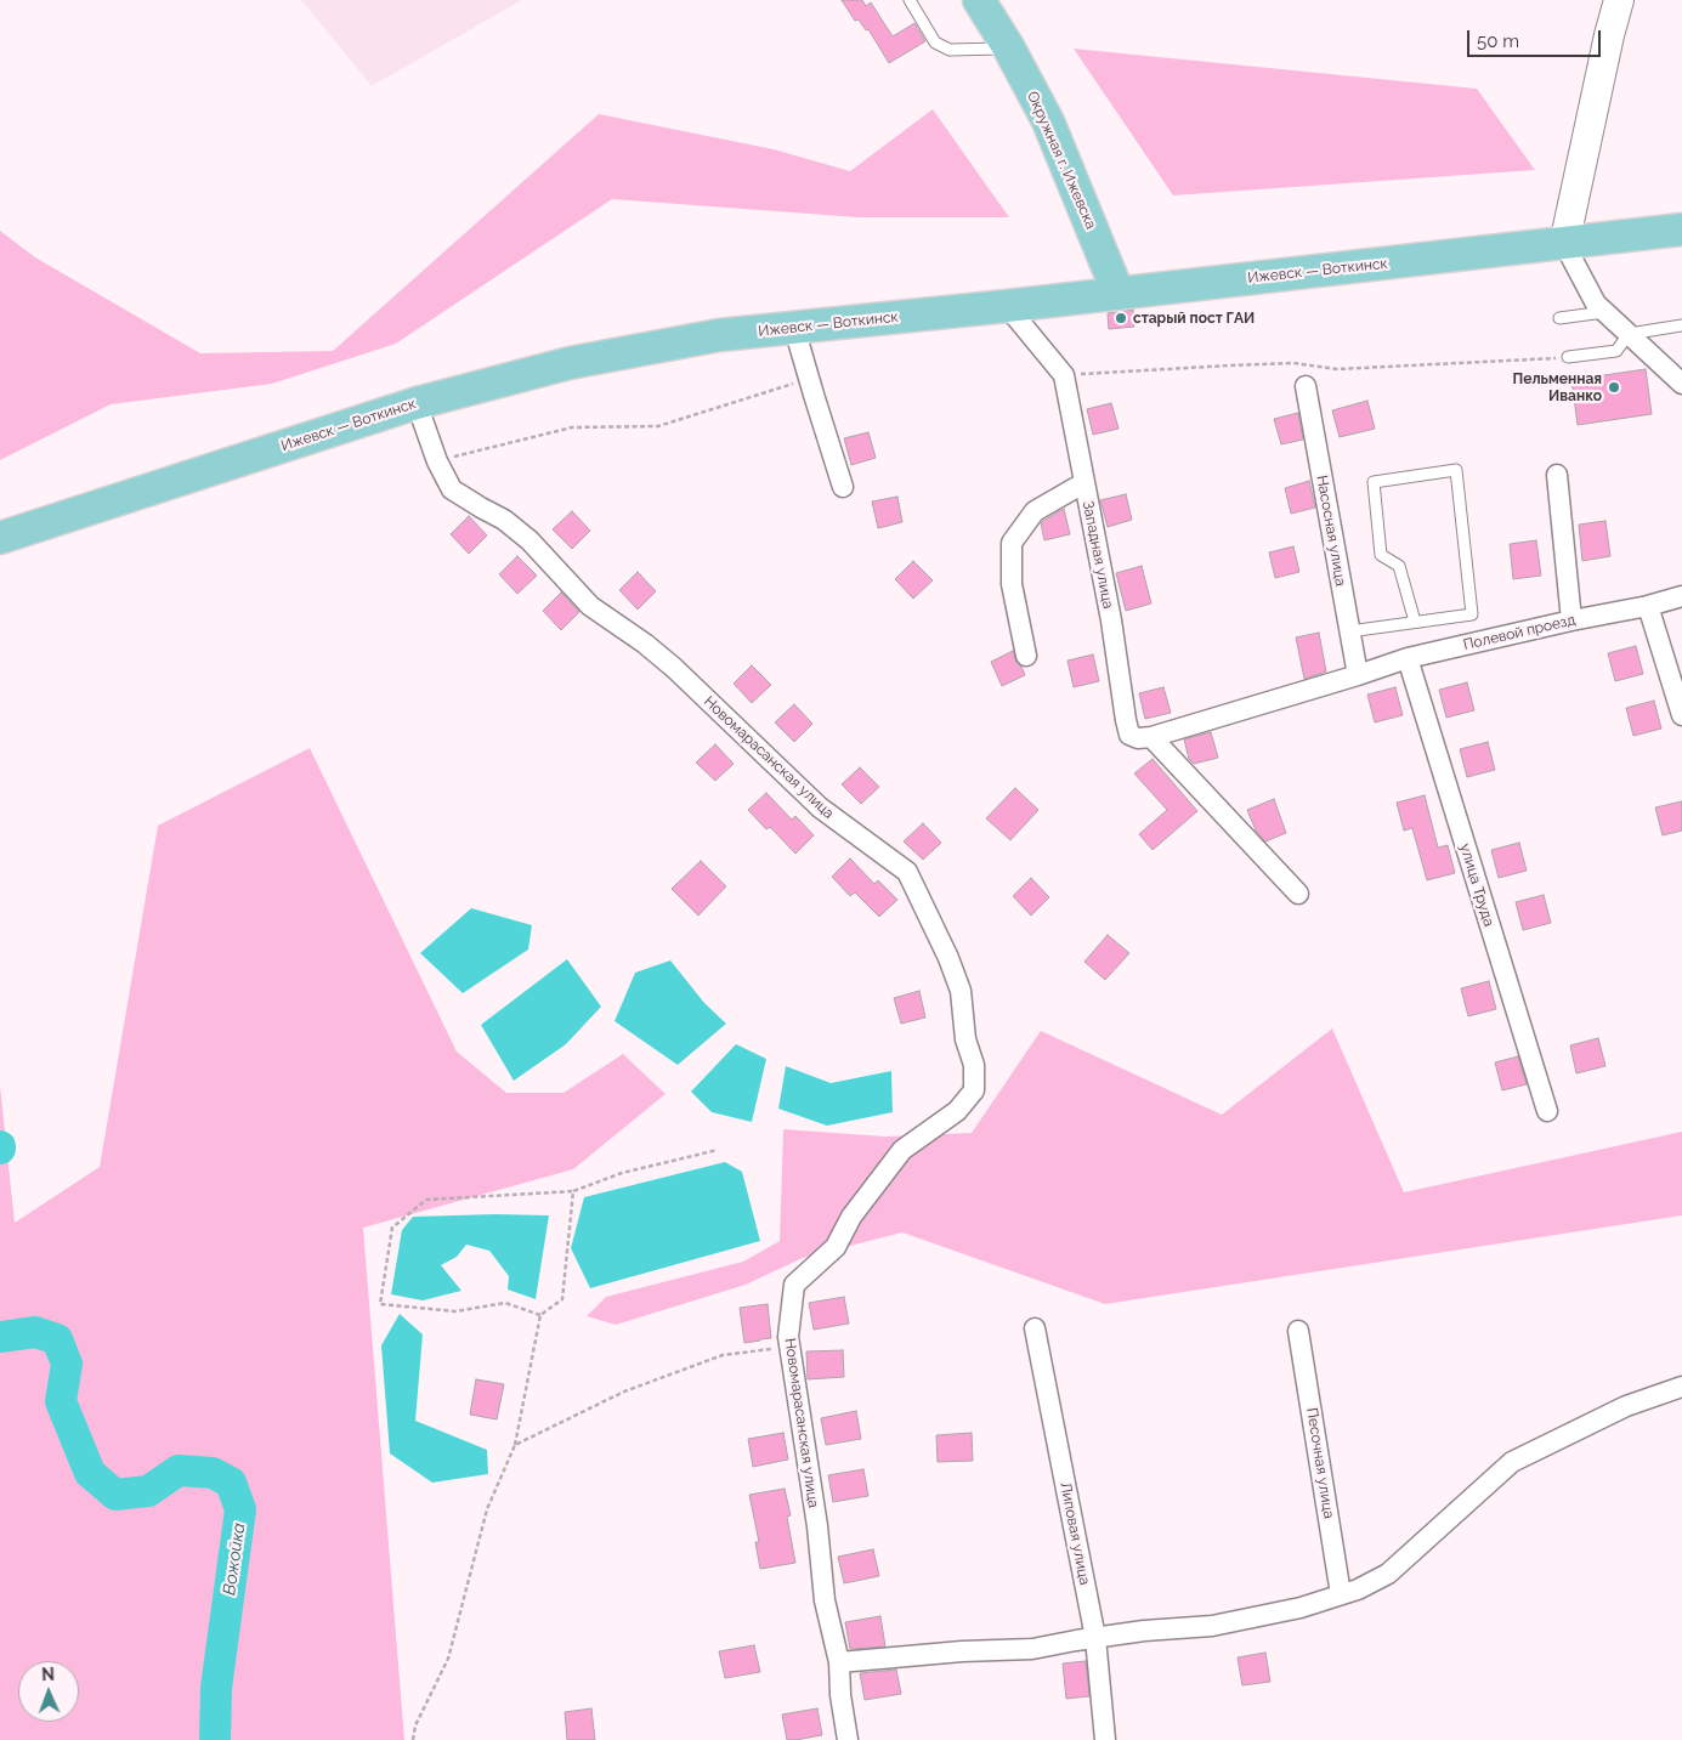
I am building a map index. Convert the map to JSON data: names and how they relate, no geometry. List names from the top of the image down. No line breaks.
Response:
{"streets":{"main road":["Окружная г. Ижевска","Ижевск — Воткинск"],"street":["Насосная улица","Западная улица","Полевой проезд","Новомарасанская улица","улица Труда","Песочная улица","Липовая улица"]},"crossings":[["Окружная г. Ижевска","Ижевск — Воткинск"],["Ижевск — Воткинск","Новомарасанская улица"],["Насосная улица","Полевой проезд"],["Западная улица","Полевой проезд"],["Полевой проезд","улица Труда"]],"water":["Вожойка"],"places":["старый пост ГАИ","Пельменная Иванко"],"scale_bar":"50 m","north":"top"}
